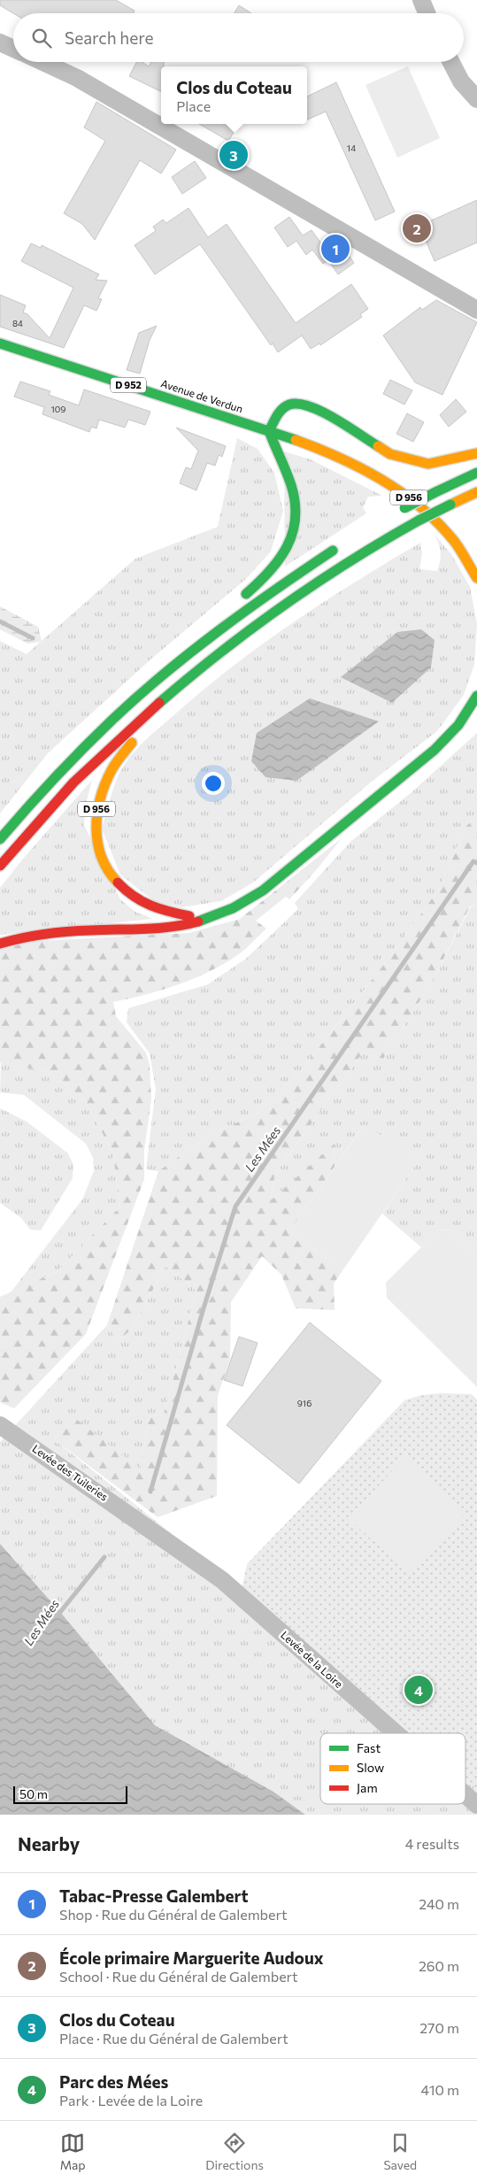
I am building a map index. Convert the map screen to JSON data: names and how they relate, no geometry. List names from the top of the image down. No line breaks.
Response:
{"streets":{"main road":["D 952","Avenue de Verdun","D 956"],"street":["Levée des Tuileries","Levée de la Loire"]},"crossings":[["Avenue de Verdun","D 956"],["Levée des Tuileries","Levée de la Loire"]],"water":["Les Mées"],"house_numbers":["14","84","109","916"],"legend":["Fast","Slow","Jam"],"scale_bar":"50 m","page":{"search":"Search here","popup":["Clos du Coteau","Place"],"pins":["3","2","1","4"],"scale":"50 m","heading":["Nearby","4 results"],"list":[{"mark":"1","name":"Tabac-Presse Galembert","note":"Shop · Rue du Général de Galembert","value":"240 m"},{"mark":"2","name":"École primaire Marguerite Audoux","note":"School · Rue du Général de Galembert","value":"260 m"},{"mark":"3","name":"Clos du Coteau","note":"Place · Rue du Général de Galembert","value":"270 m"},{"mark":"4","name":"Parc des Mées","note":"Park · Levée de la Loire","value":"410 m"}],"nav":["Map","Directions","Saved"]}}
